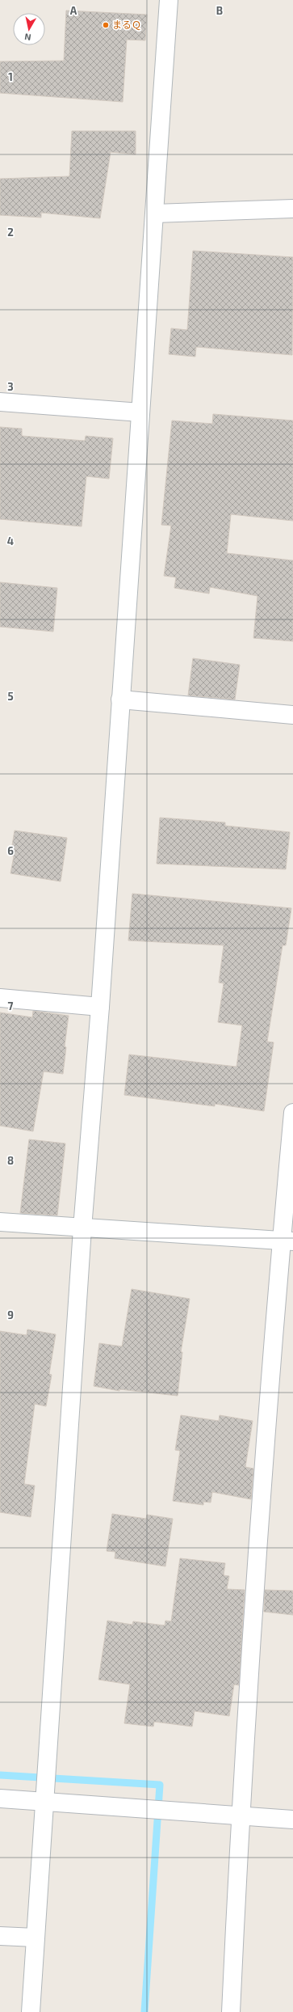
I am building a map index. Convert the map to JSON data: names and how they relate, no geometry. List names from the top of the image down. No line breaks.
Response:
{"places":["まるＱ"],"north":"bottom","grid":{"columns":["A","B"],"rows":["1","2","3","4","5","6","7","8","9"]}}
